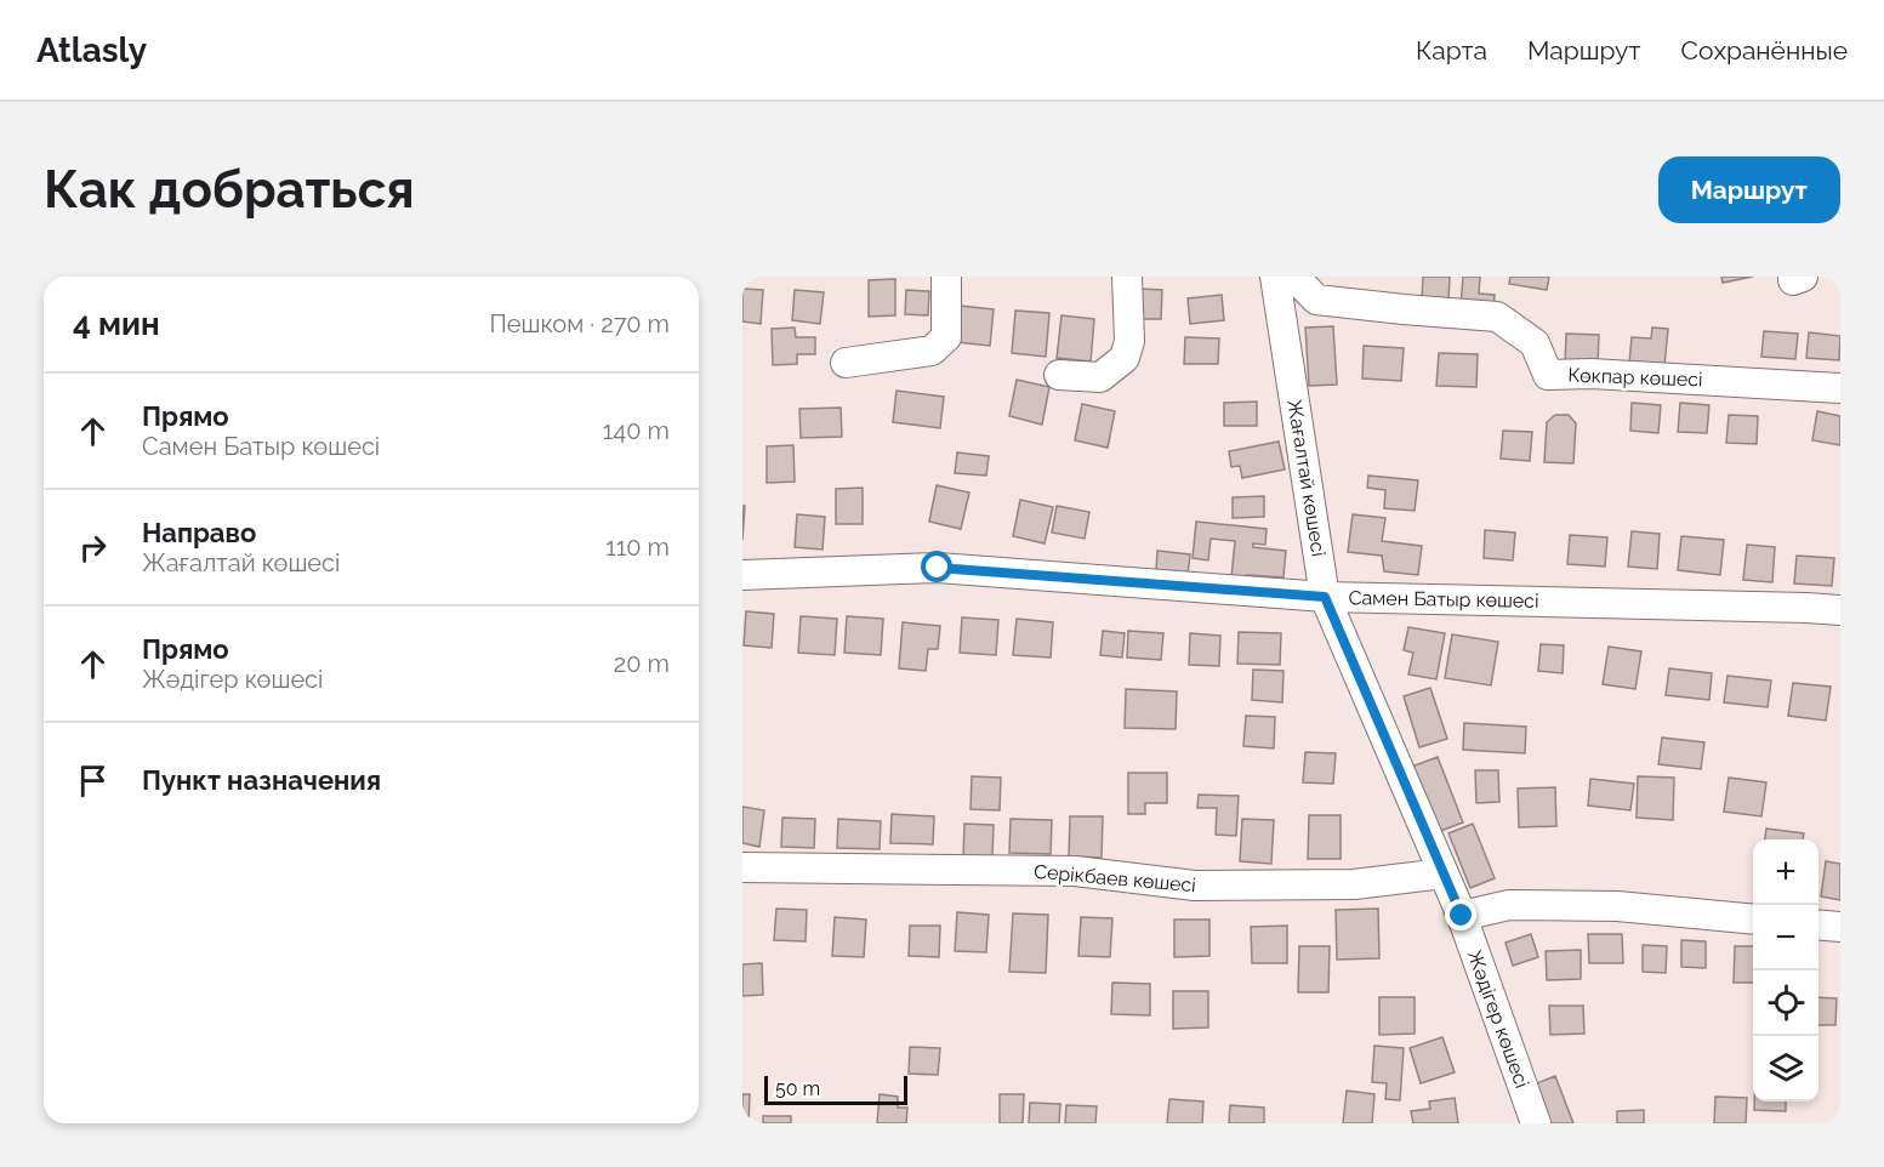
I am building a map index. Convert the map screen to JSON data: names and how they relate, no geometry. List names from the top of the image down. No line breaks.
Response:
{"streets":{"street":["Көкпар көшесі","Жағалтай көшесі","Самен Батыр көшесі","Серікбаев көшесі","Жәдігер көшесі"]},"crossings":[["Жағалтай көшесі","Самен Батыр көшесі"],["Жағалтай көшесі","Серікбаев көшесі"],["Жағалтай көшесі","Жәдігер көшесі"],["Серікбаев көшесі","Жәдігер көшесі"]],"scale_bar":"50 m","page":{"header":"Atlasly","nav":["Карта","Маршрут","Сохранённые"],"buttons":"Маршрут","title":"Как добраться","heading":["4 мин","Пешком · 270 m"],"list":[["Прямо","Самен Батыр көшесі","140 m"],["Направо","Жағалтай көшесі","110 m"],["Прямо","Жәдігер көшесі","20 m"],"Пункт назначения"],"map_buttons":["+","−"],"scale":"50 m"}}
